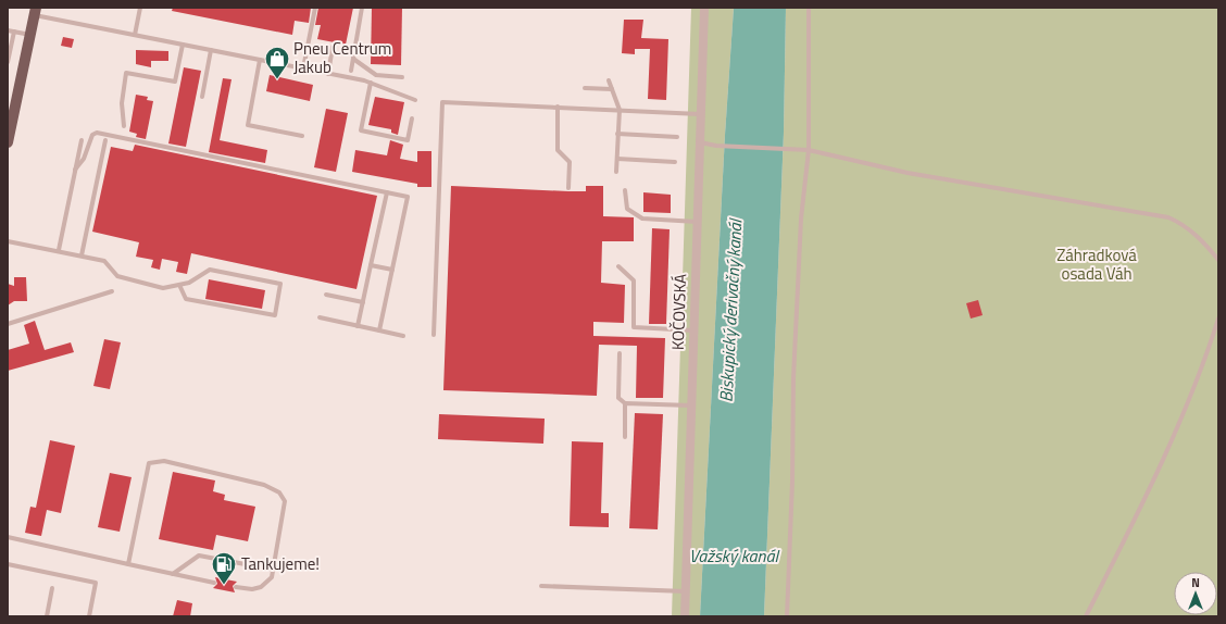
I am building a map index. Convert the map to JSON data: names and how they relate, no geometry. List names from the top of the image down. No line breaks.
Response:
{"streets":{"street":["KOČOVSKÁ"]},"water":["Biskupický derivačný kanál","Važský kanál"],"parks":["Záhradková osada Váh"],"places":{"shop":["Pneu Centrum Jakub"],"fuel station":["Tankujeme!"]},"north":"top"}
